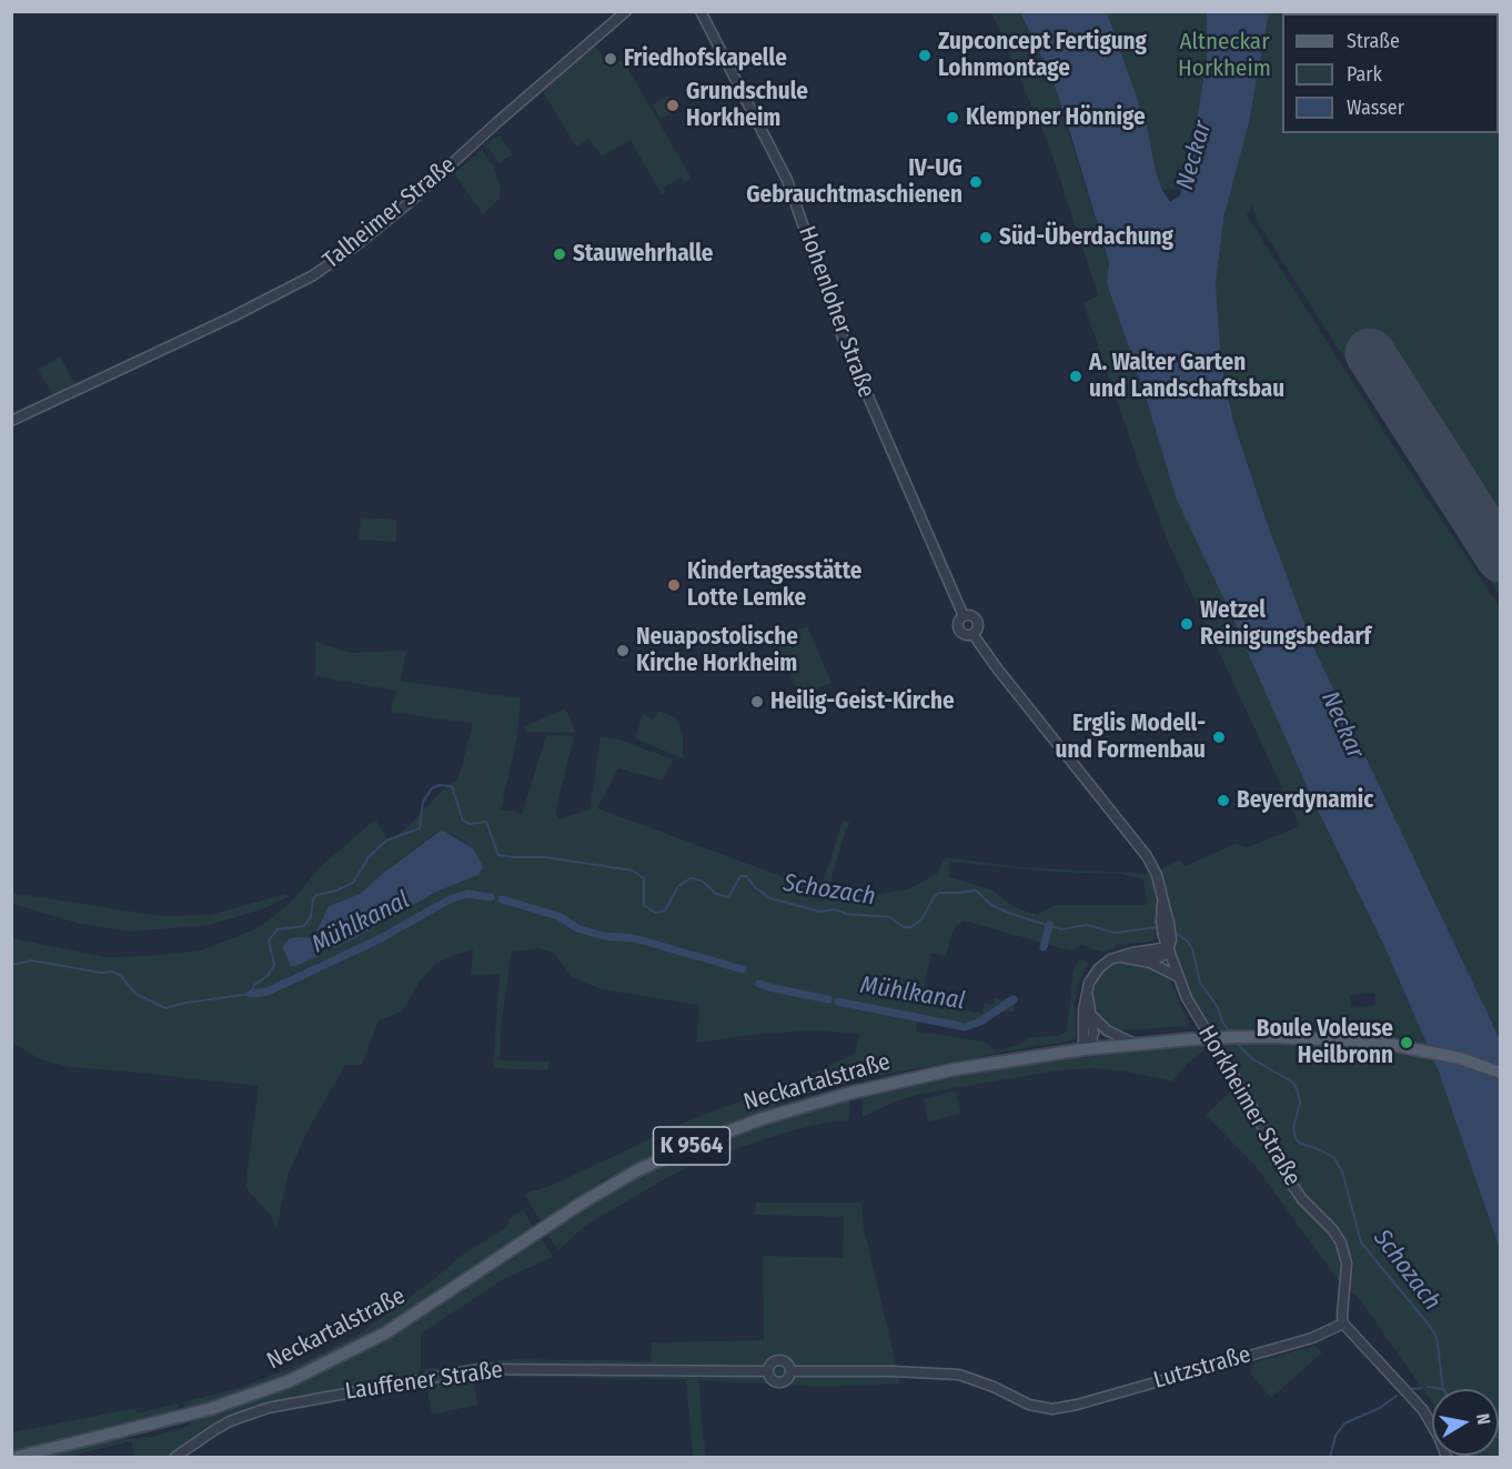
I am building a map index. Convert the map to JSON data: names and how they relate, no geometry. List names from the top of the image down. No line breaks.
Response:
{"streets":{"main road":["Neckartalstraße","K 9564"],"street":["Talheimer Straße","Hohenloher Straße","Horkheimer Straße","Lutzstraße","Lauffener Straße"]},"crossings":[["Hohenloher Straße","Horkheimer Straße"],["Horkheimer Straße","Lutzstraße"],["Lutzstraße","Lauffener Straße"]],"water":["Neckar","Schozach","Mühlkanal"],"parks":["Altneckar Horkheim"],"places":["Zupconcept Fertigung Lohnmontage","Friedhofskapelle","Grundschule Horkheim","Klempner Hönnige","IV-UG Gebrauchtmaschienen","Süd-Überdachung","Stauwehrhalle","A. Walter Garten und Landschaftsbau","Kindertagesstätte Lotte Lemke","Wetzel Reinigungsbedarf","Neuapostolische Kirche Horkheim","Heilig-Geist-Kirche","Erglis Modell- und Formenbau","Beyerdynamic","Boule Voleuse Heilbronn"],"legend":["Straße","Park","Wasser"],"north":"right"}
